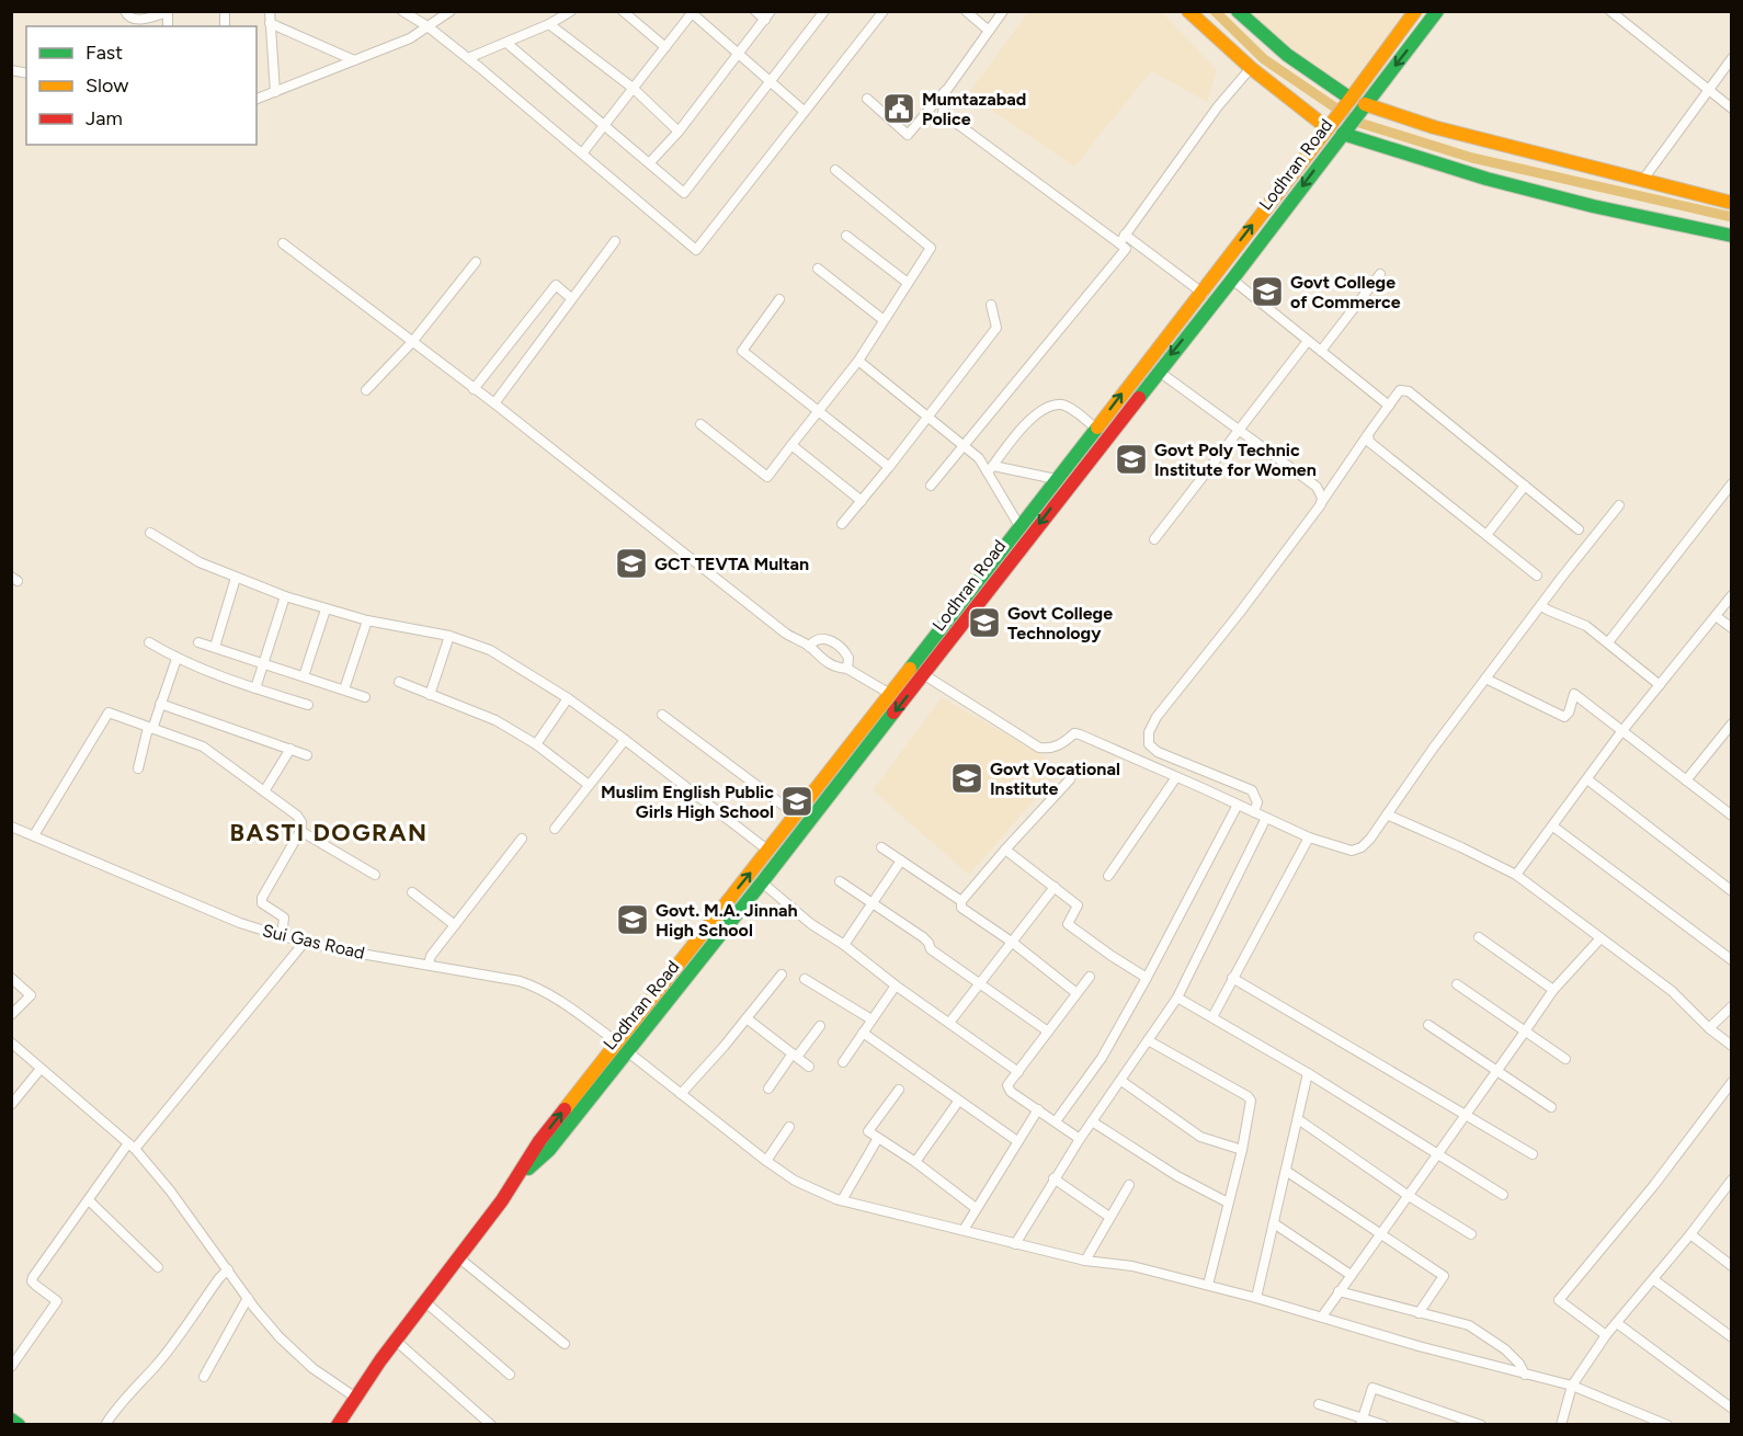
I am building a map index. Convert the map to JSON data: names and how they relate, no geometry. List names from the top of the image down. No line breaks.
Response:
{"streets":{"main road":["Lodhran Road"],"street":["Sui Gas Road"]},"crossings":[["Lodhran Road","Sui Gas Road"]],"districts":["BASTI DOGRAN"],"places":{"public building":["Mumtazabad Police"],"school or university":["Govt College of Commerce","Govt Poly Technic Institute for Women","GCT TEVTA Multan","Govt College Technology","Govt Vocational Institute","Muslim English Public Girls High School","Govt. M.A. Jinnah High School"]},"legend":["Fast","Slow","Jam"]}
